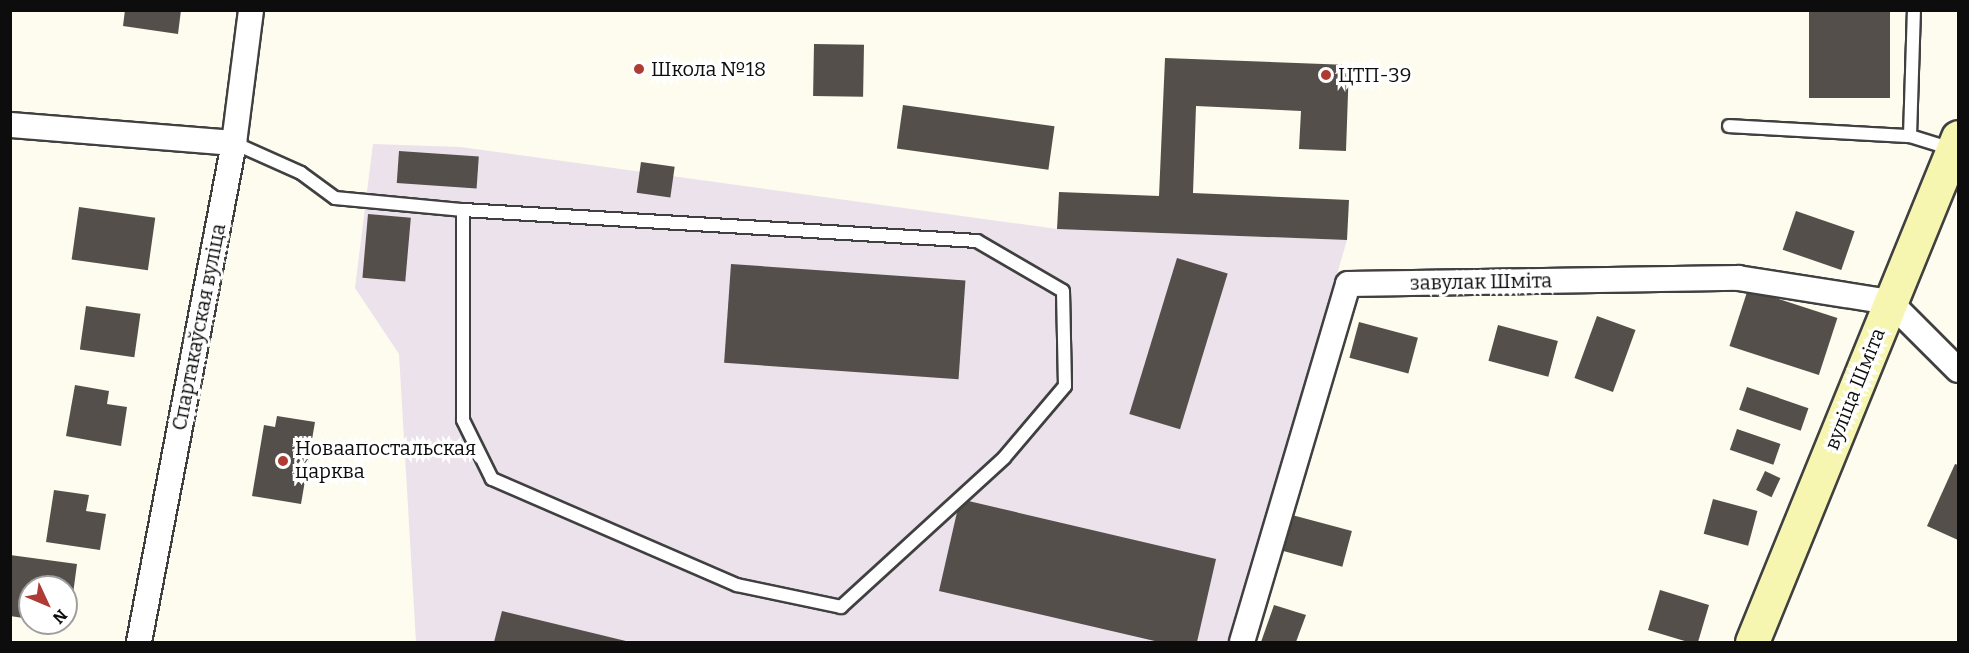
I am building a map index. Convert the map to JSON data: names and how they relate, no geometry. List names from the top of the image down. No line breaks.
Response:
{"streets":{"main road":["вуліца Шміта"],"street":["завулак Шміта","Спартакаўская вуліца"]},"crossings":[["завулак Шміта","вуліца Шміта"]],"places":["Школа №18","ЦТП-39","Новаапостальская царква"],"north":"bottom right"}
